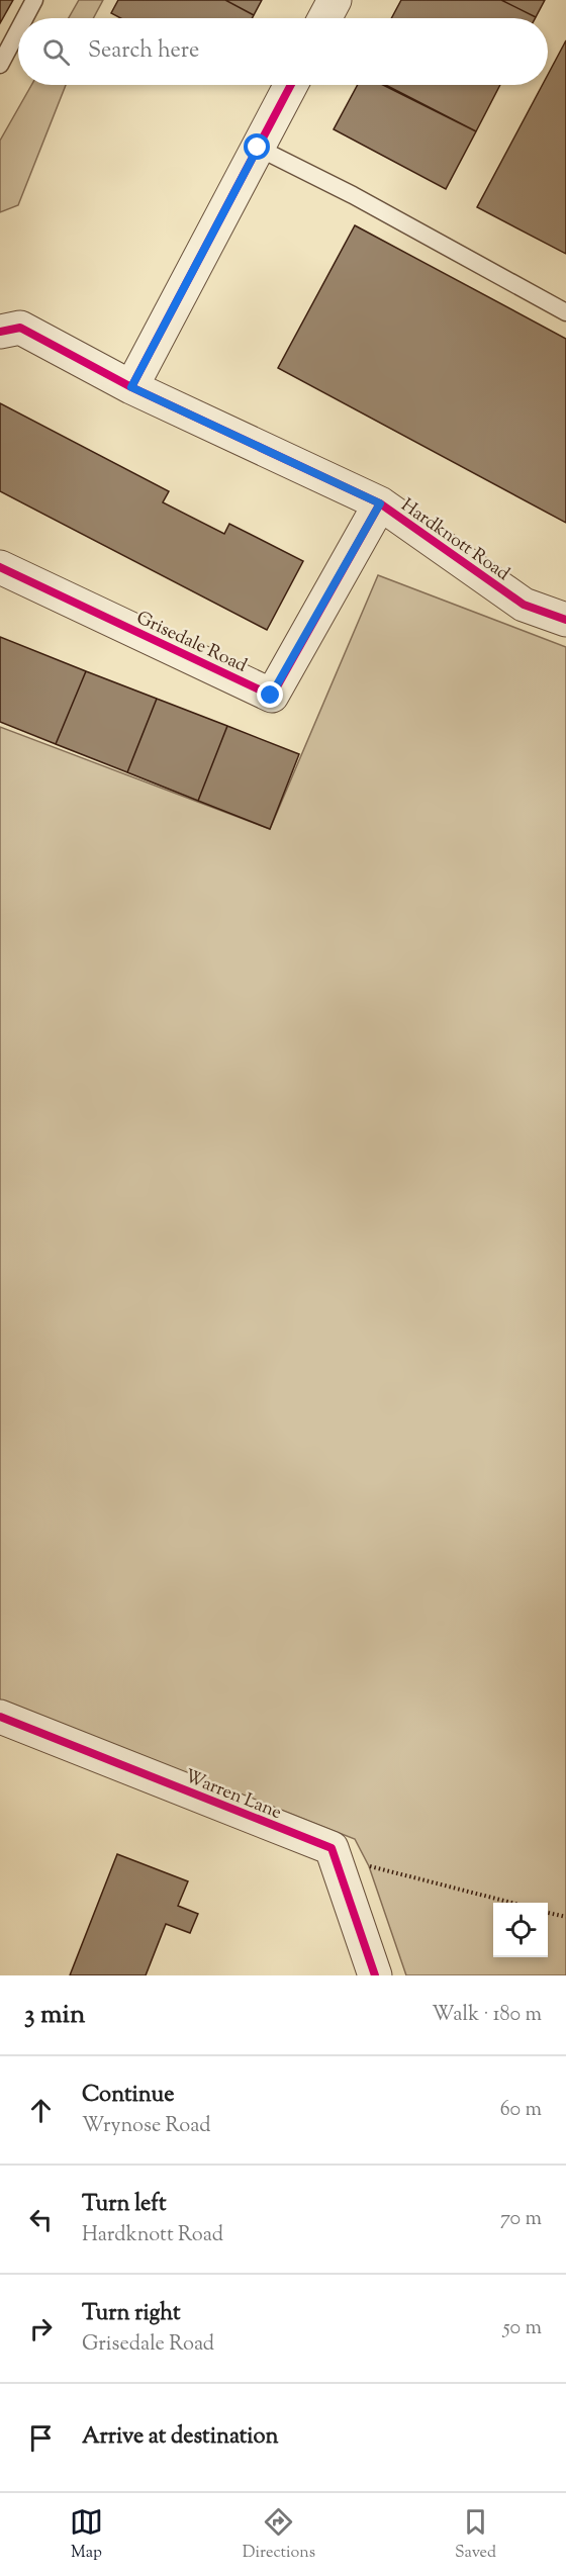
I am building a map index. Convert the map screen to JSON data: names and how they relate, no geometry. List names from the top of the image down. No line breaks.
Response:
{"streets":{"street":["Hardknott Road","Grisedale Road","Warren Lane"]},"crossings":[["Hardknott Road","Grisedale Road"]],"page":{"search":"Search here","heading":["3 min","Walk · 180 m"],"list":[["Continue","Wrynose Road","60 m"],["Turn left","Hardknott Road","70 m"],["Turn right","Grisedale Road","50 m"],"Arrive at destination"],"nav":["Map","Directions","Saved"]}}
